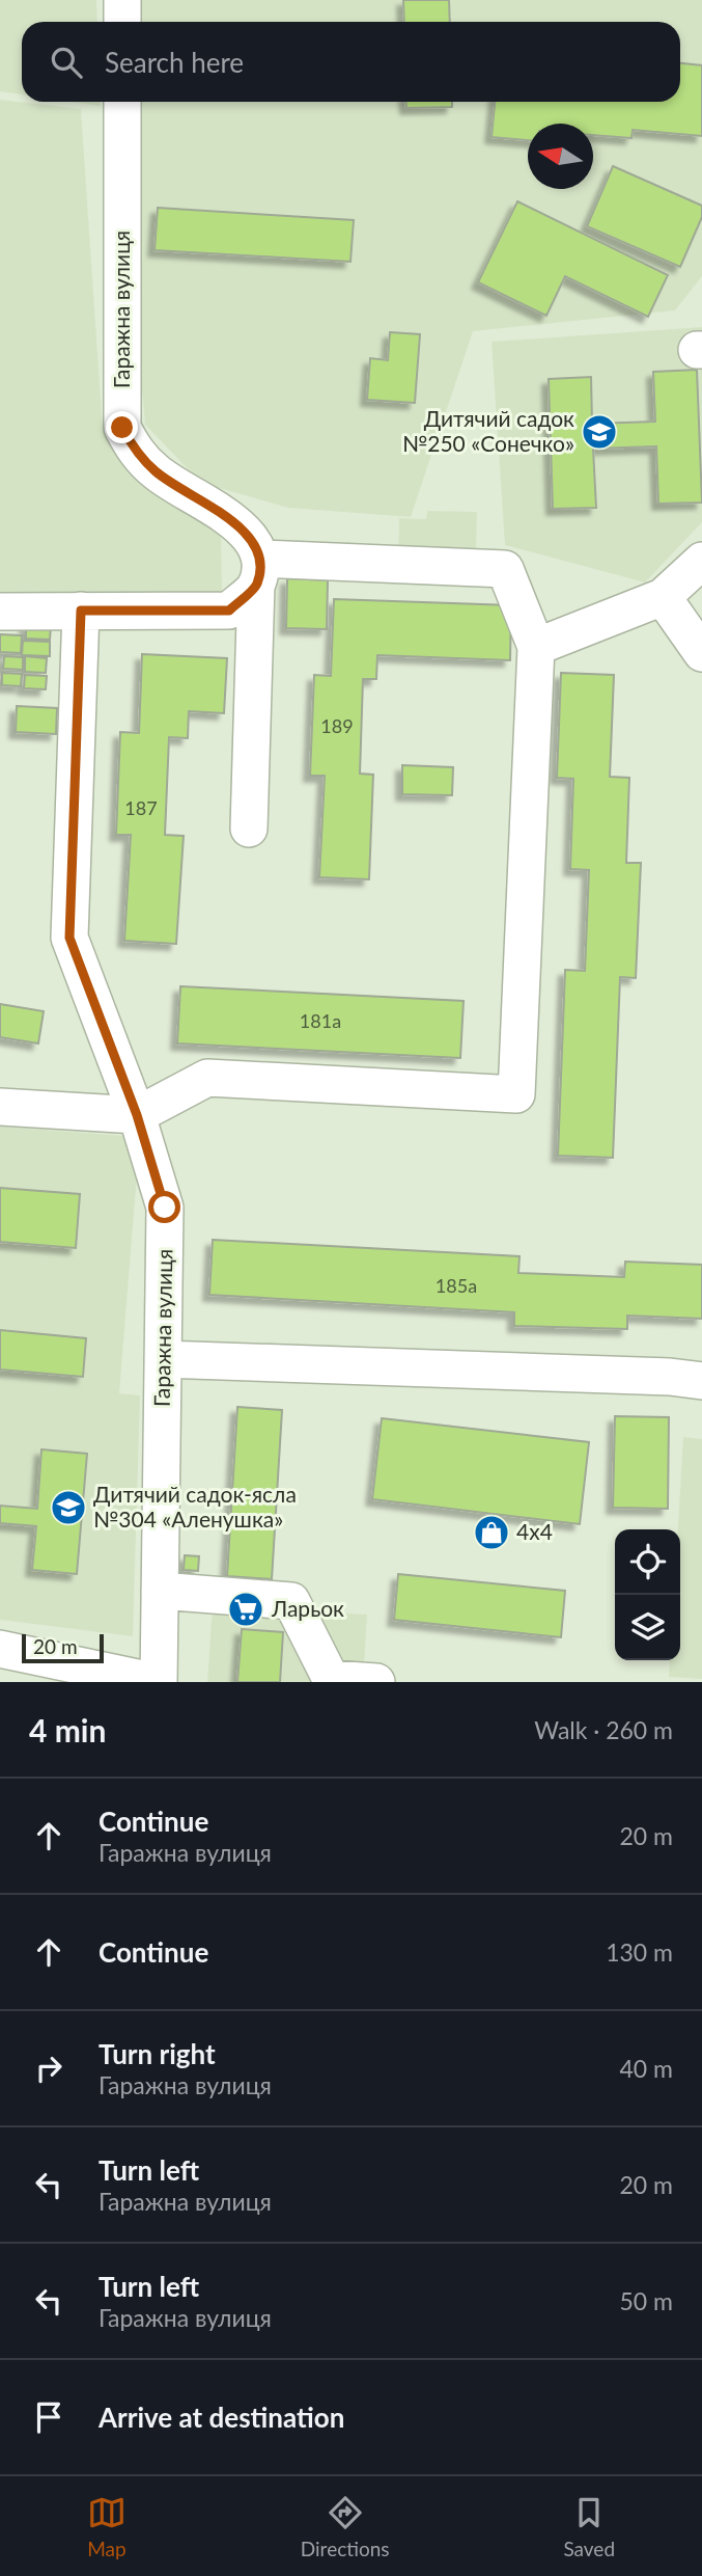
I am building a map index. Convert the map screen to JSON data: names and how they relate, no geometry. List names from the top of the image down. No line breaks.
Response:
{"streets":{"street":["Гаражна вулиця"]},"places":{"school or university":["Дитячий садок №250 «Сонечко»","Дитячий садок-ясла №304 «Аленушка»"],"shop":["4x4"],"supermarket":["Ларьок"]},"house_numbers":["189","187","181а","185а"],"scale_bar":"20 m","north":"left","page":{"search":"Search here","scale":"20 m","heading":["4 min","Walk · 260 m"],"list":[["Continue","Гаражна вулиця","20 m"],["Continue","130 m"],["Turn right","Гаражна вулиця","40 m"],["Turn left","Гаражна вулиця","20 m"],["Turn left","Гаражна вулиця","50 m"],"Arrive at destination"],"nav":["Map","Directions","Saved"]}}
